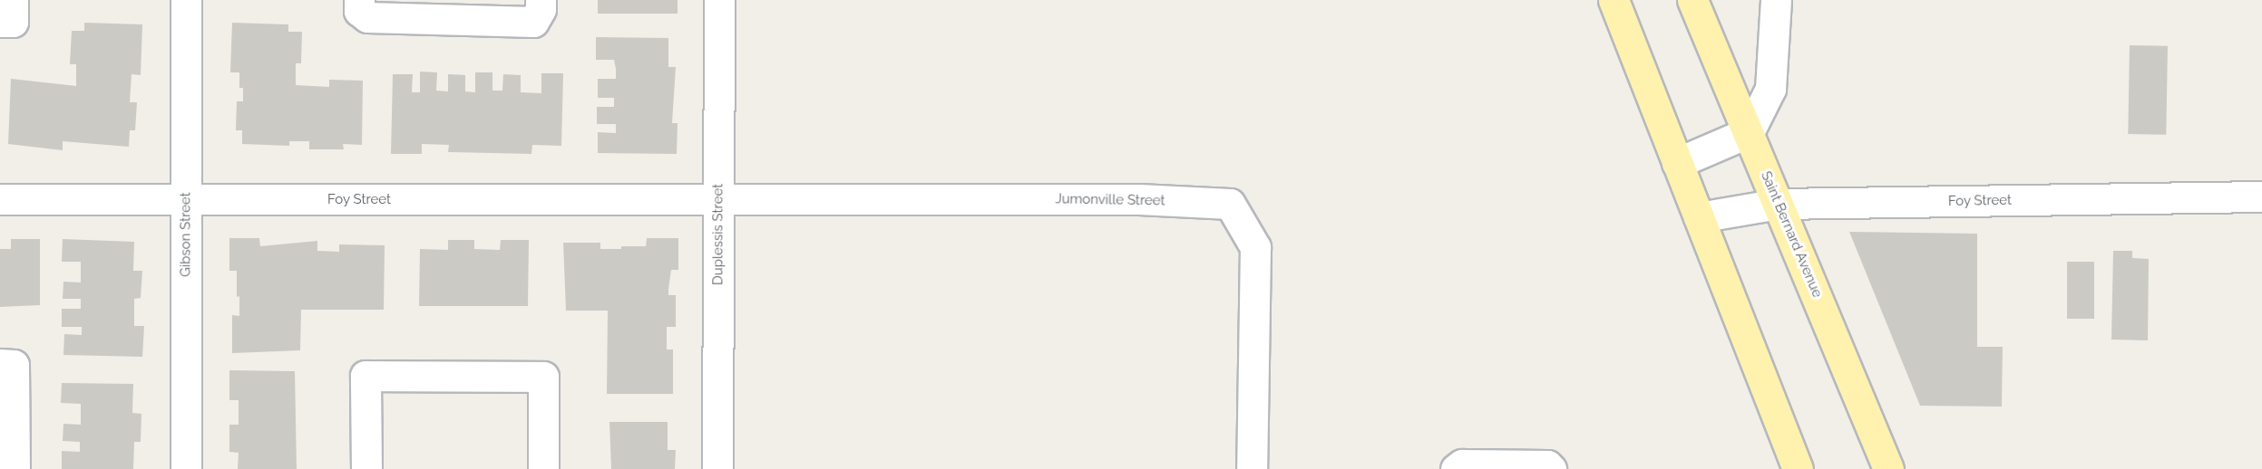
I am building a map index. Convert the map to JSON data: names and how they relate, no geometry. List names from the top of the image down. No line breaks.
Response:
{"streets":{"main road":["Saint Bernard Avenue"],"street":["Foy Street","Jumonville Street","Gibson Street","Duplessis Street"]},"crossings":[["Foy Street","Jumonville Street"],["Foy Street","Gibson Street"],["Foy Street","Duplessis Street"],["Foy Street","Saint Bernard Avenue"],["Jumonville Street","Duplessis Street"]]}
